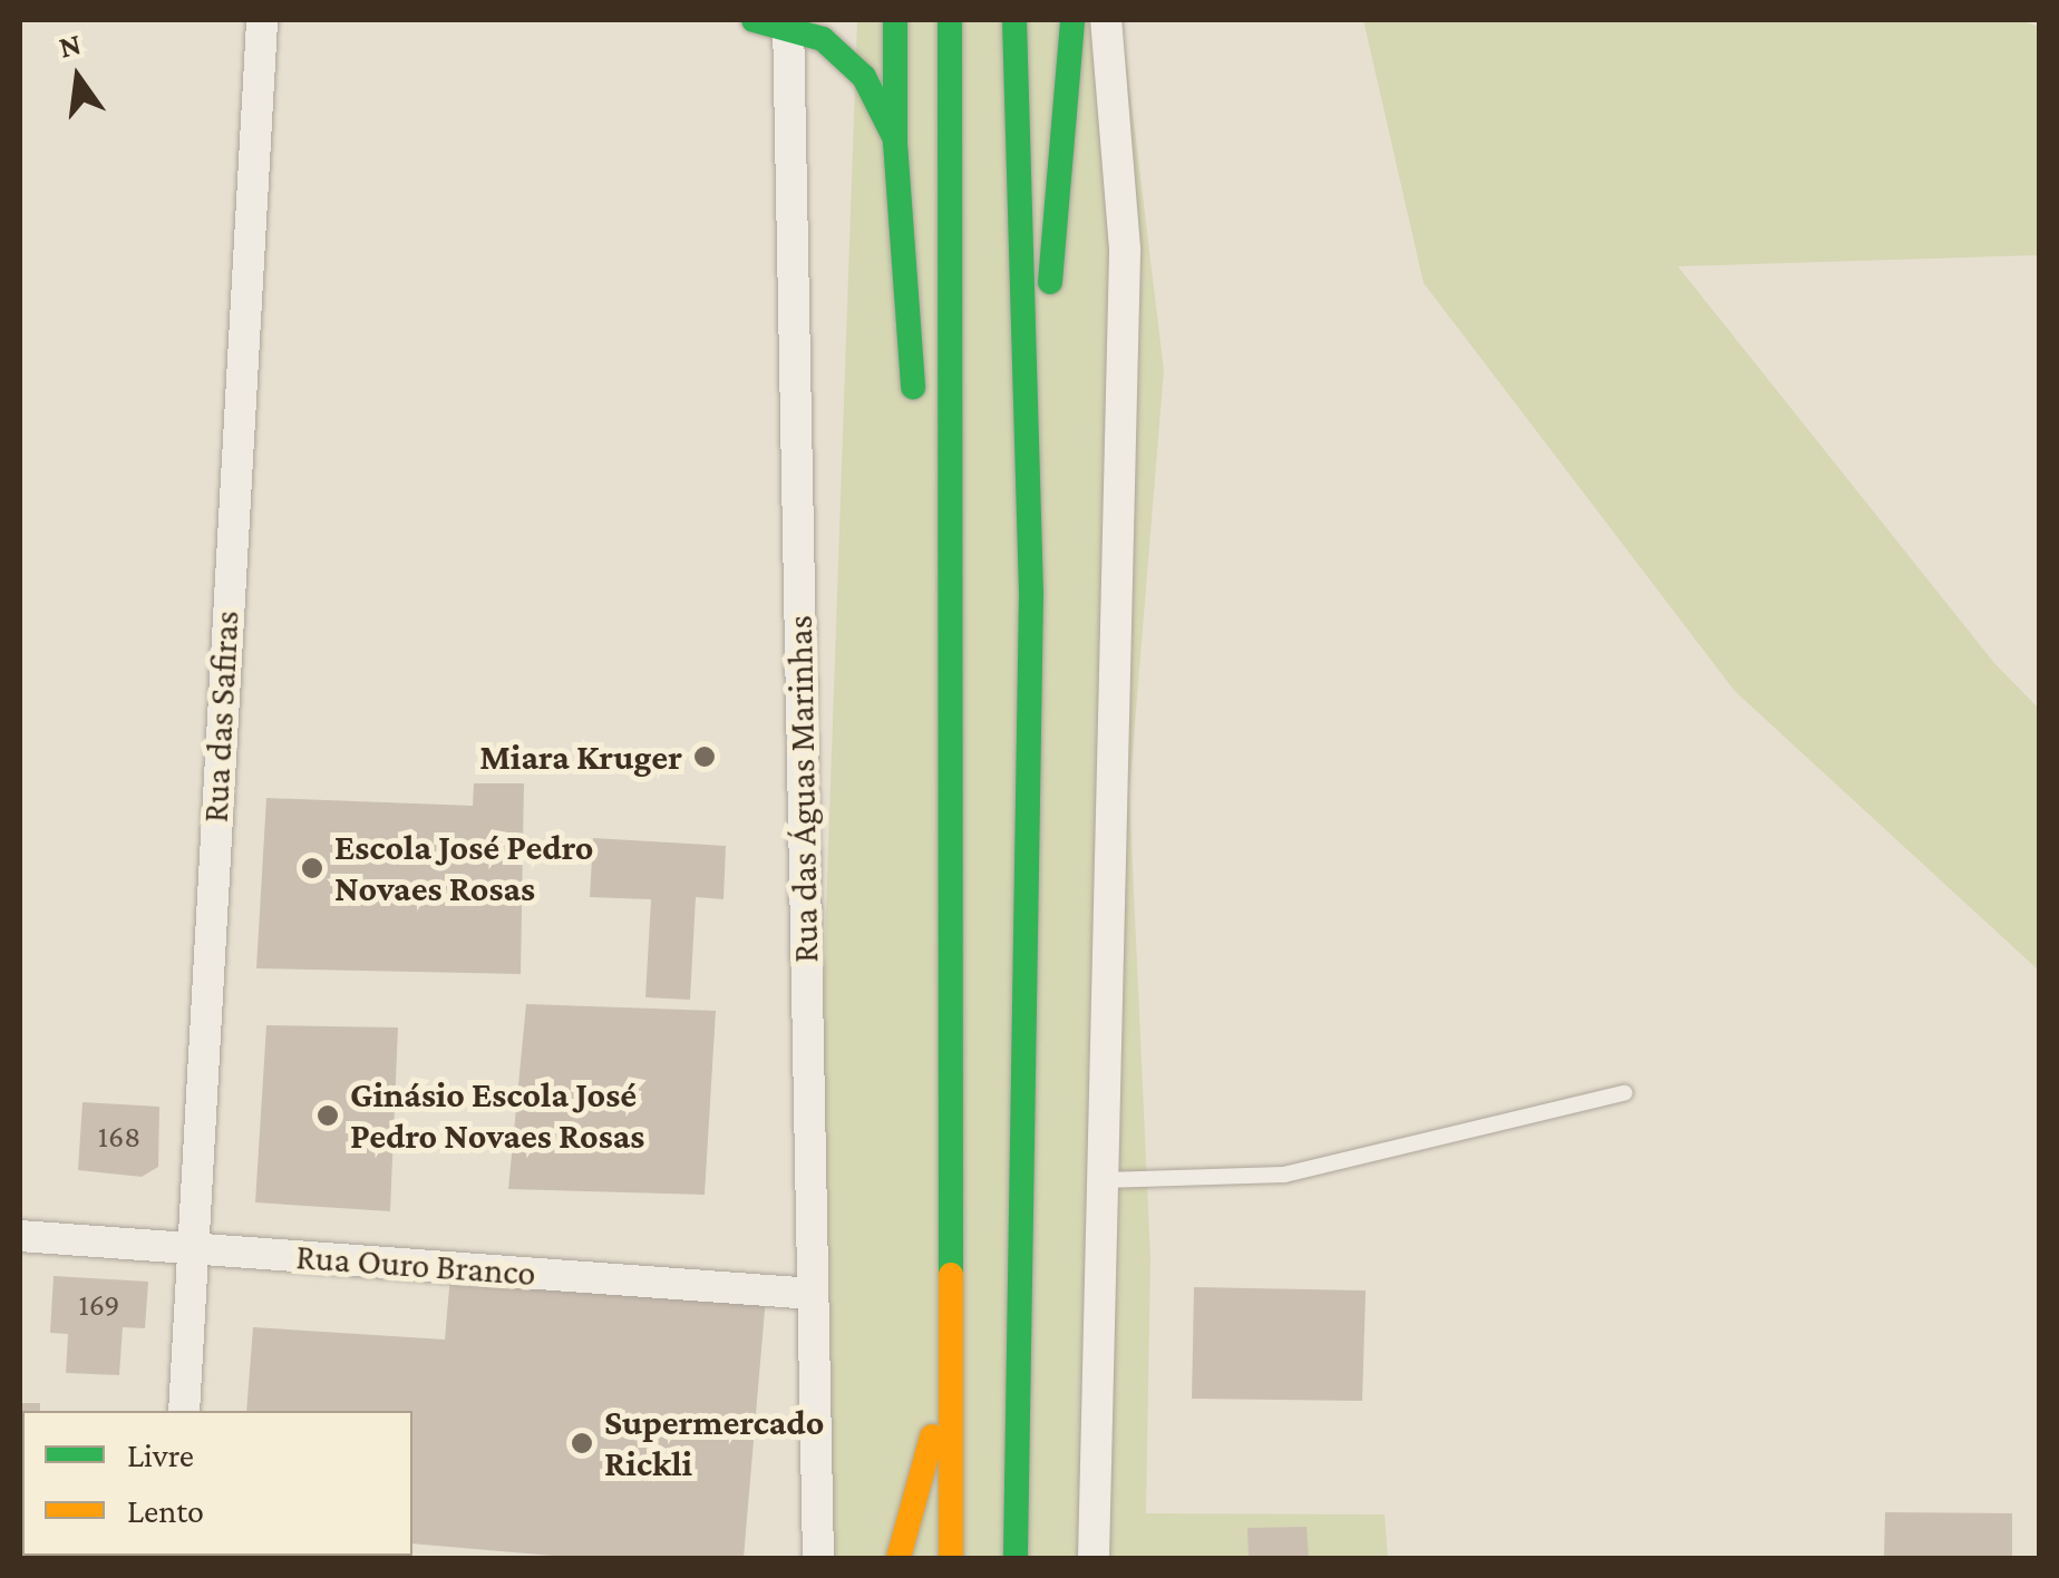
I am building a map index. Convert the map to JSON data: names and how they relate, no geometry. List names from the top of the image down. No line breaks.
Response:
{"streets":{"street":["Rua das Safiras","Rua das Águas Marinhas","Rua Ouro Branco"]},"crossings":[["Rua das Safiras","Rua Ouro Branco"],["Rua das Águas Marinhas","Rua Ouro Branco"]],"places":["Miara Kruger","Escola José Pedro Novaes Rosas","Ginásio Escola José Pedro Novaes Rosas","Supermercado Rickli"],"house_numbers":["168","169"],"legend":["Livre","Lento"],"north":"top"}
